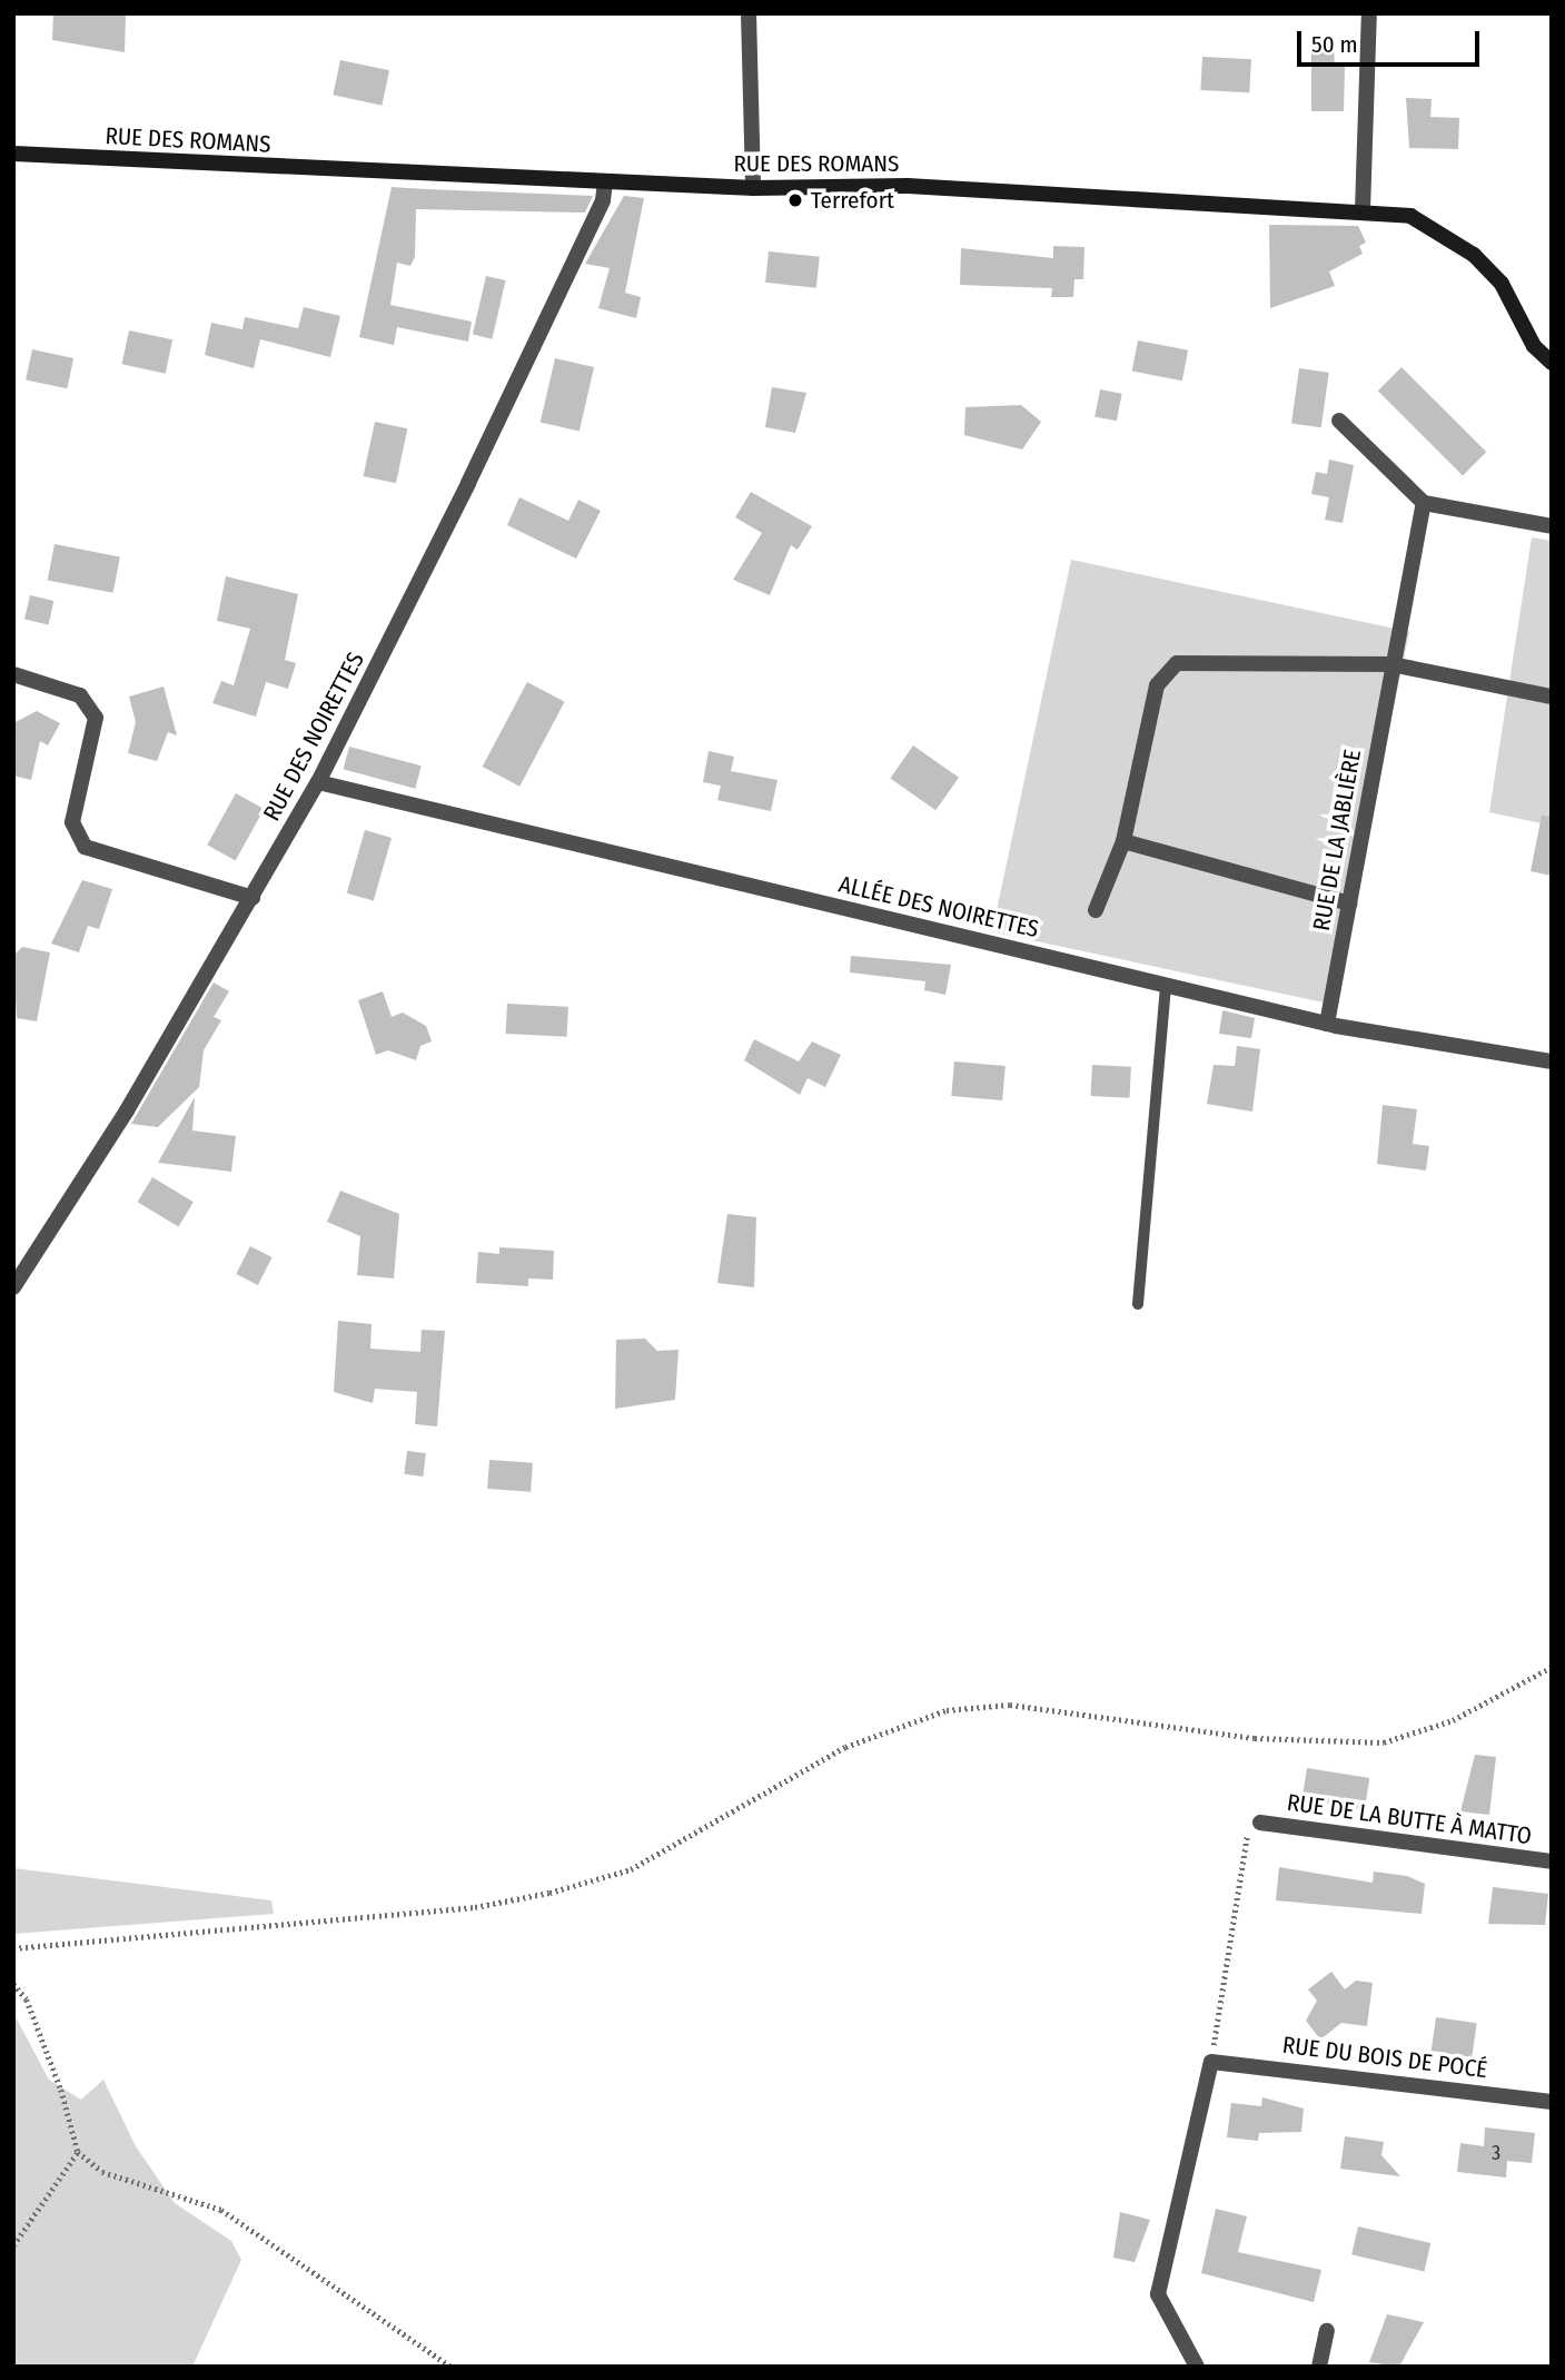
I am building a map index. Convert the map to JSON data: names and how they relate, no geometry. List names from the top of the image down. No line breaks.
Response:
{"streets":{"street":["RUE DES ROMANS","RUE DES NOIRETTES","RUE DE LA JABLIÈRE","ALLÉE DES NOIRETTES","RUE DE LA BUTTE À MATTO","RUE DU BOIS DE POCÉ"]},"crossings":[["RUE DES ROMANS","RUE DES NOIRETTES"],["RUE DES NOIRETTES","ALLÉE DES NOIRETTES"],["RUE DE LA JABLIÈRE","ALLÉE DES NOIRETTES"]],"places":["Terrefort"],"house_numbers":["3"],"scale_bar":"50 m"}
